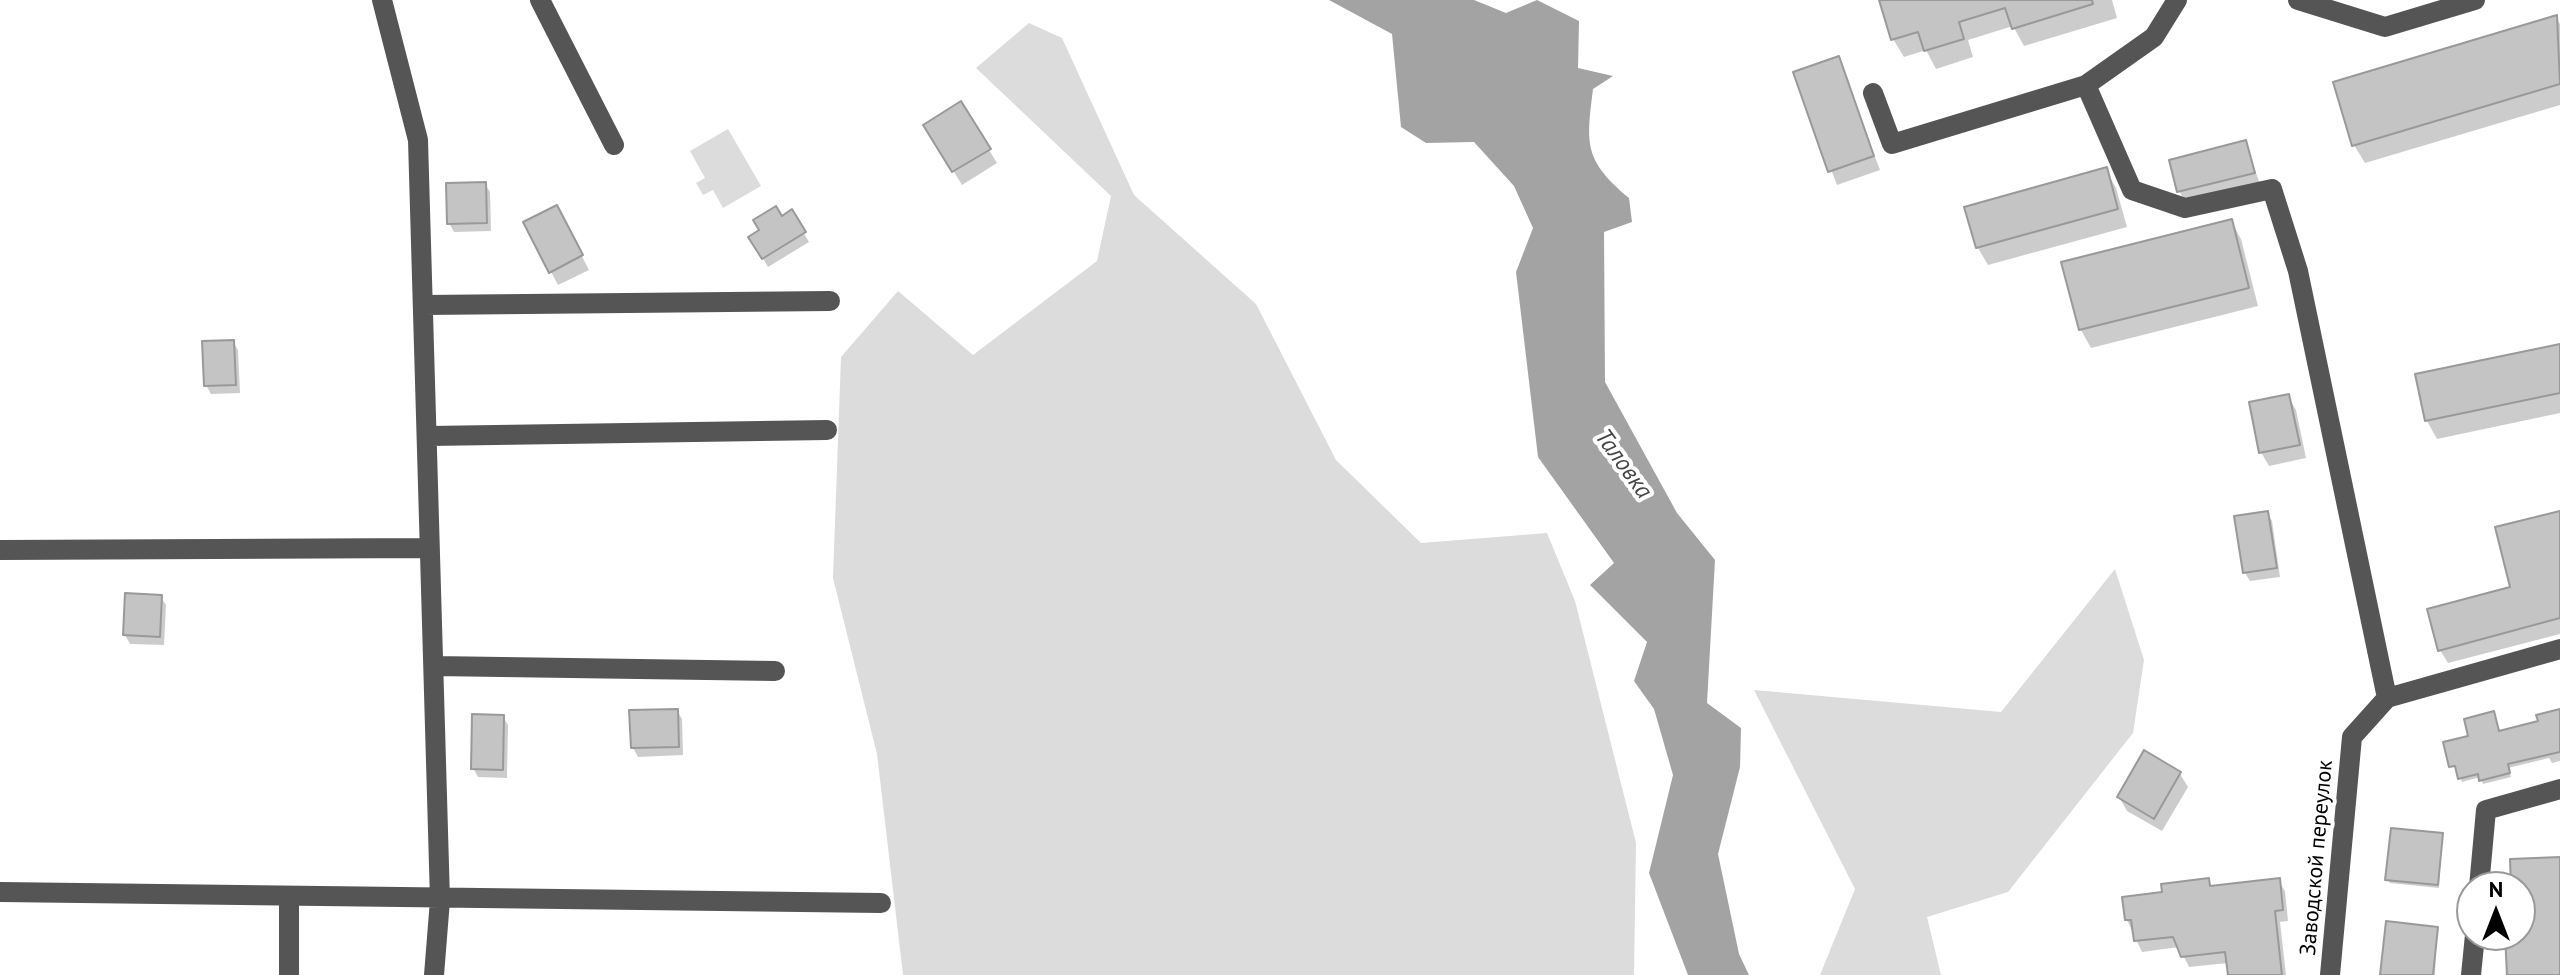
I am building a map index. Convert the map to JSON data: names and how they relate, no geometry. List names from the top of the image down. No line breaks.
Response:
{"streets":{"street":["Заводской переулок"]},"water":["Таловка"],"north":"top"}
